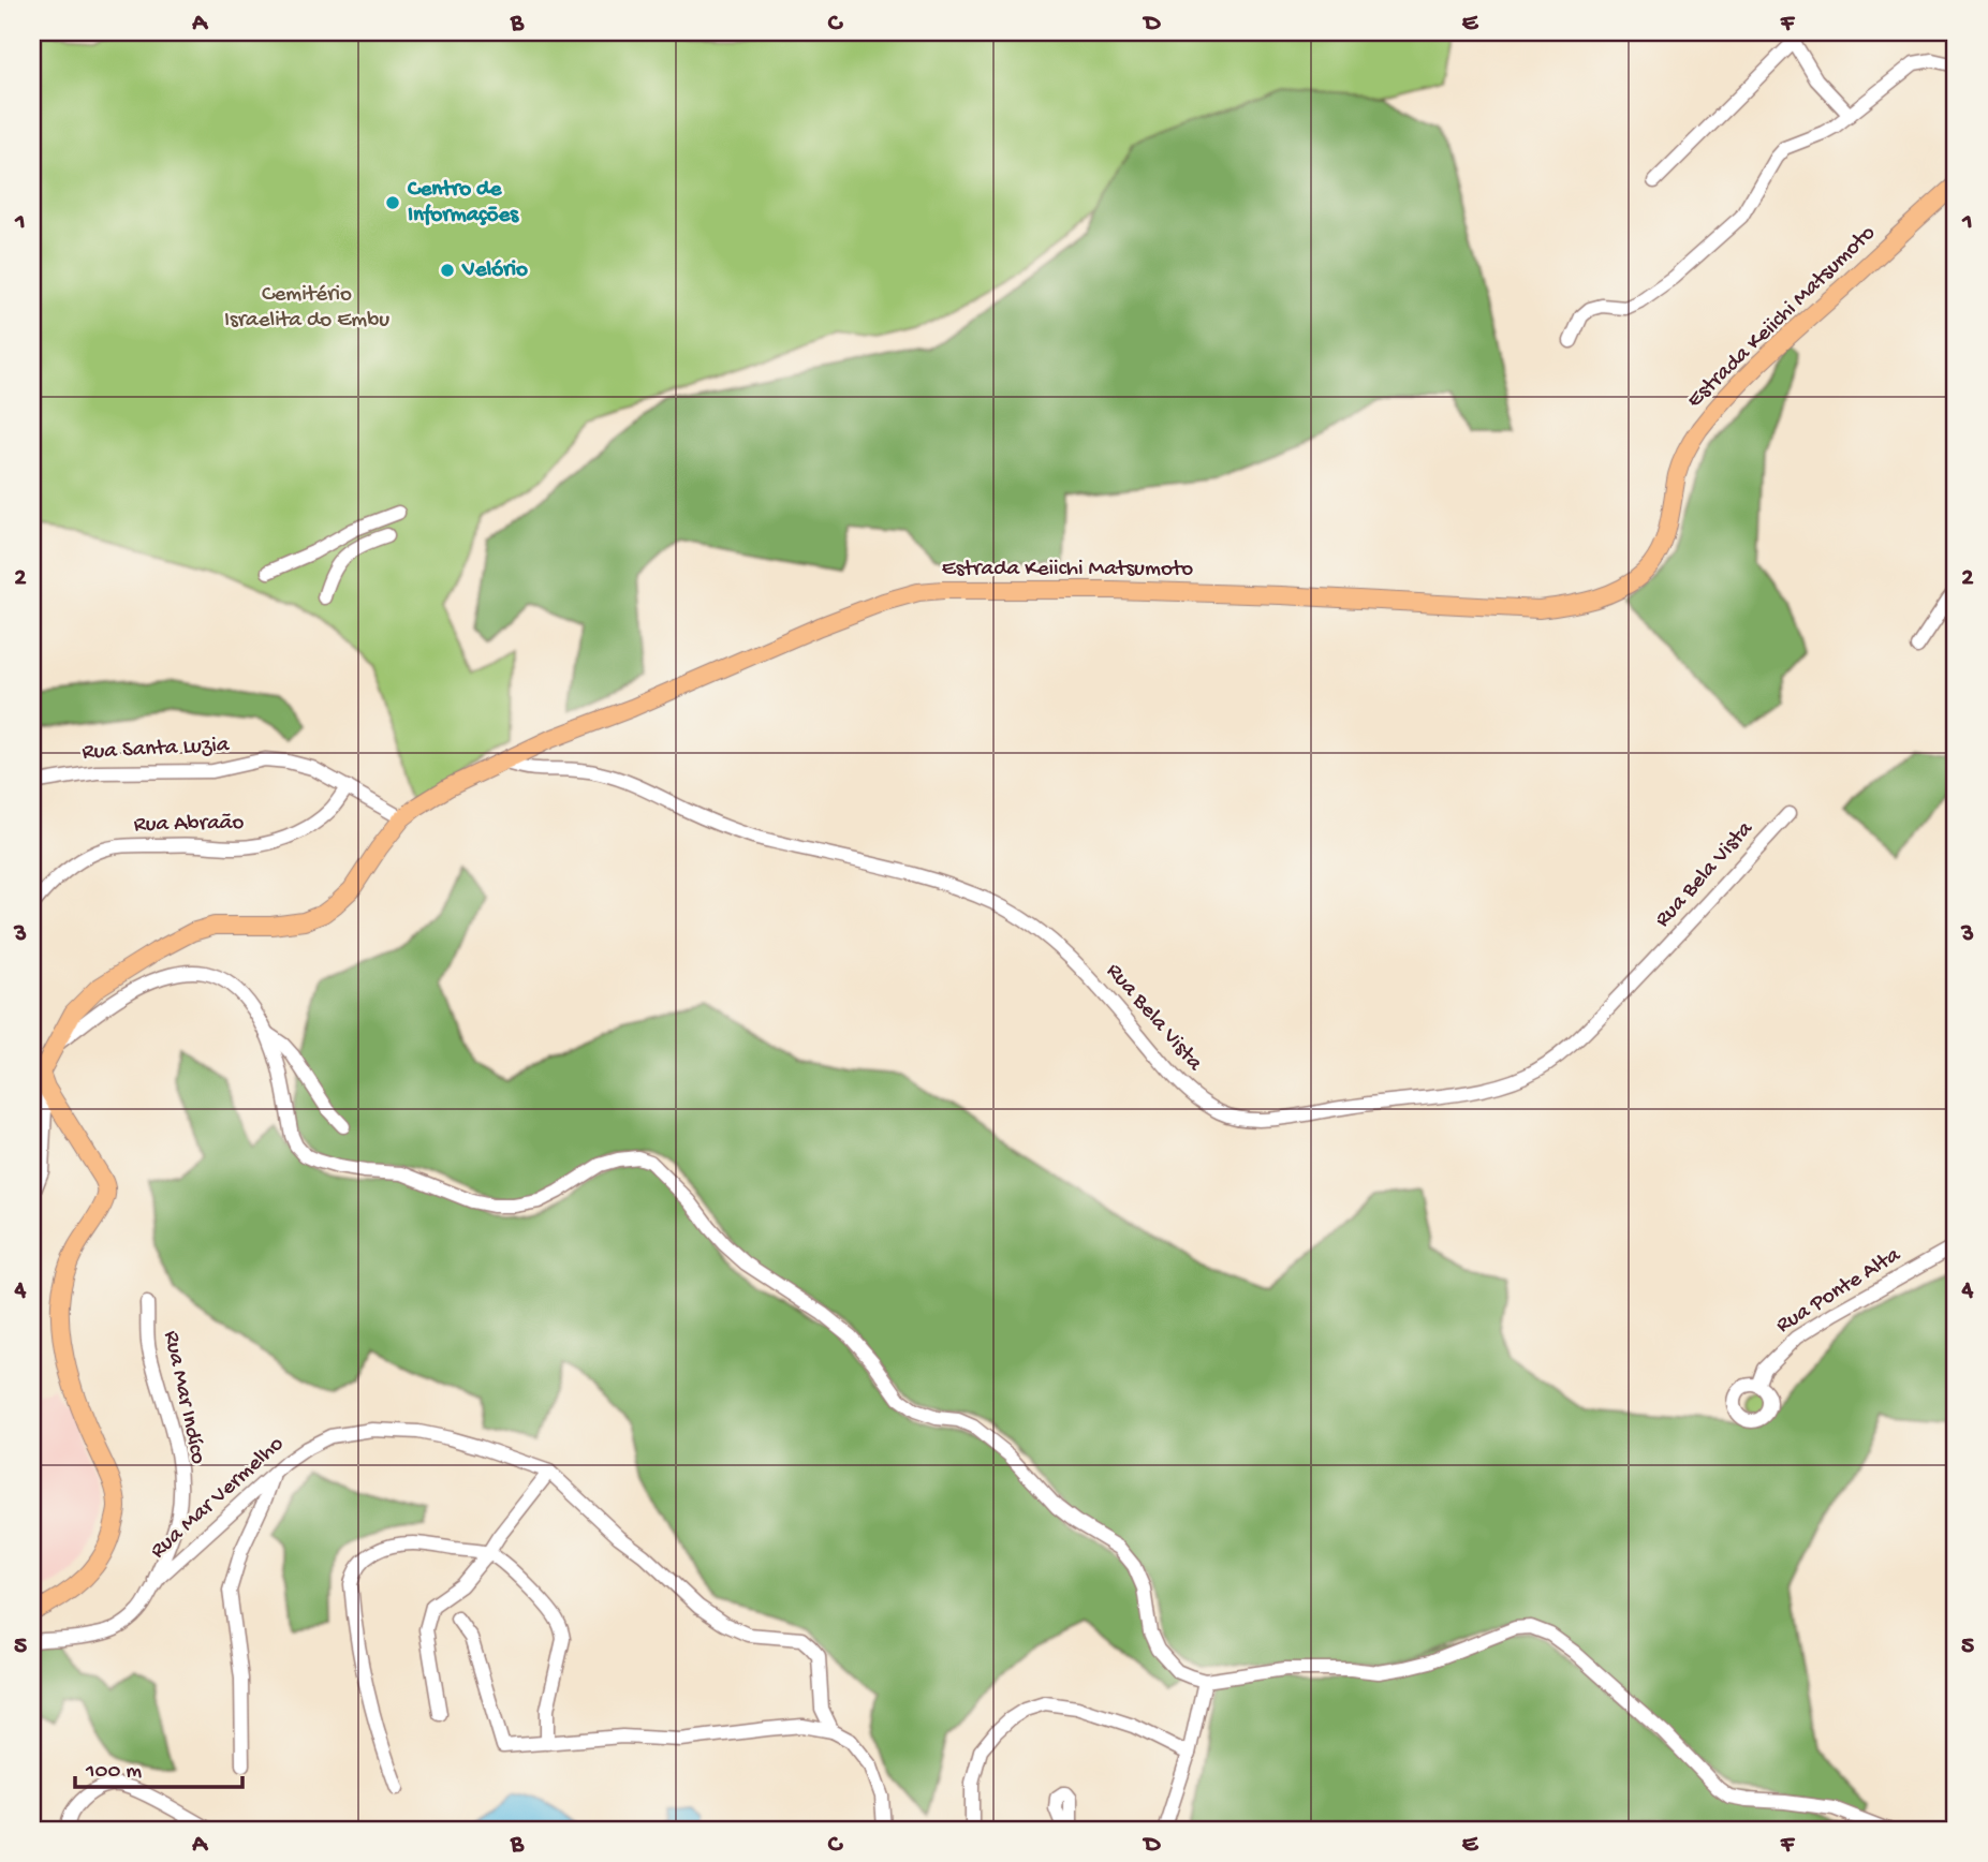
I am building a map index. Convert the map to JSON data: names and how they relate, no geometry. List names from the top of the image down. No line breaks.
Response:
{"streets":{"main road":["Estrada Keiichi Matsumoto"],"street":["Rua Santa Luzia","Rua Abraão","Rua Bela Vista","Rua Ponte Alta","Rua Mar Indíco","Rua Mar Vermelho"]},"crossings":[["Estrada Keiichi Matsumoto","Rua Santa Luzia"],["Estrada Keiichi Matsumoto","Rua Bela Vista"],["Rua Santa Luzia","Rua Abraão"],["Rua Mar Indíco","Rua Mar Vermelho"]],"parks":["Cemitério Israelita do Embu"],"places":["Centro de Informações","Velório"],"scale_bar":"100 m","grid":{"columns":["A","B","C","D","E","F"],"rows":["1","2","3","4","5"]}}
